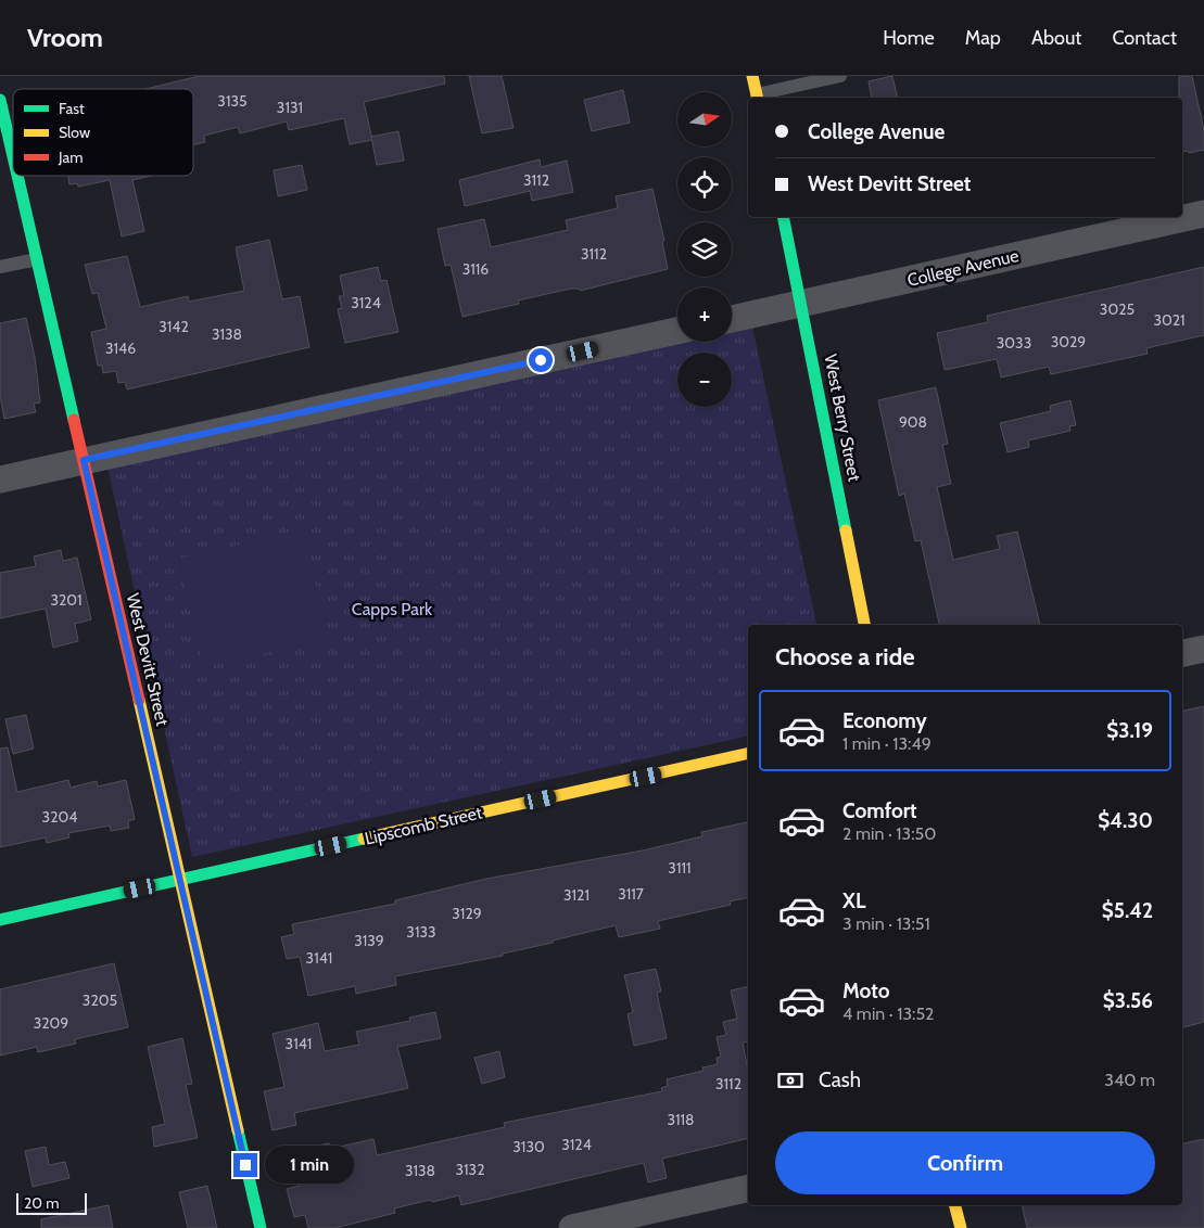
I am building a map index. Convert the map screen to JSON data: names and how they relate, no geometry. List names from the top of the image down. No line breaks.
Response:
{"streets":{"street":["College Avenue","West Berry Street","West Devitt Street","Lipscomb Street"]},"crossings":[["College Avenue","West Berry Street"],["West Devitt Street","Lipscomb Street"]],"parks":["Capps Park"],"house_numbers":["3135","3131","3112","3112","3116","3124","3025","3021","3142","3138","3029","3033","3146","908","3201","3204","3111","3117","3121","3129","3133","3139","3141","3205","3209","3141","3112","3118","3124","3130","3132","3138"],"legend":["Fast","Slow","Jam"],"scale_bar":"20 m","north":"right","page":{"header":"Vroom","nav":["Home","Map","About","Contact"],"map_buttons":["+","−"],"banner":["College Avenue","West Devitt Street"],"heading":"Choose a ride","list":[{"name":"Economy","note":"1 min · 13:49","value":"$3.19"},{"name":"Comfort","note":"2 min · 13:50","value":"$4.30"},{"name":"XL","note":"3 min · 13:51","value":"$5.42"},{"name":"Moto","note":"4 min · 13:52","value":"$3.56"}],"pay":["Cash","340 m"],"buttons":"Confirm","bubble":"1 min","scale":"20 m"}}
